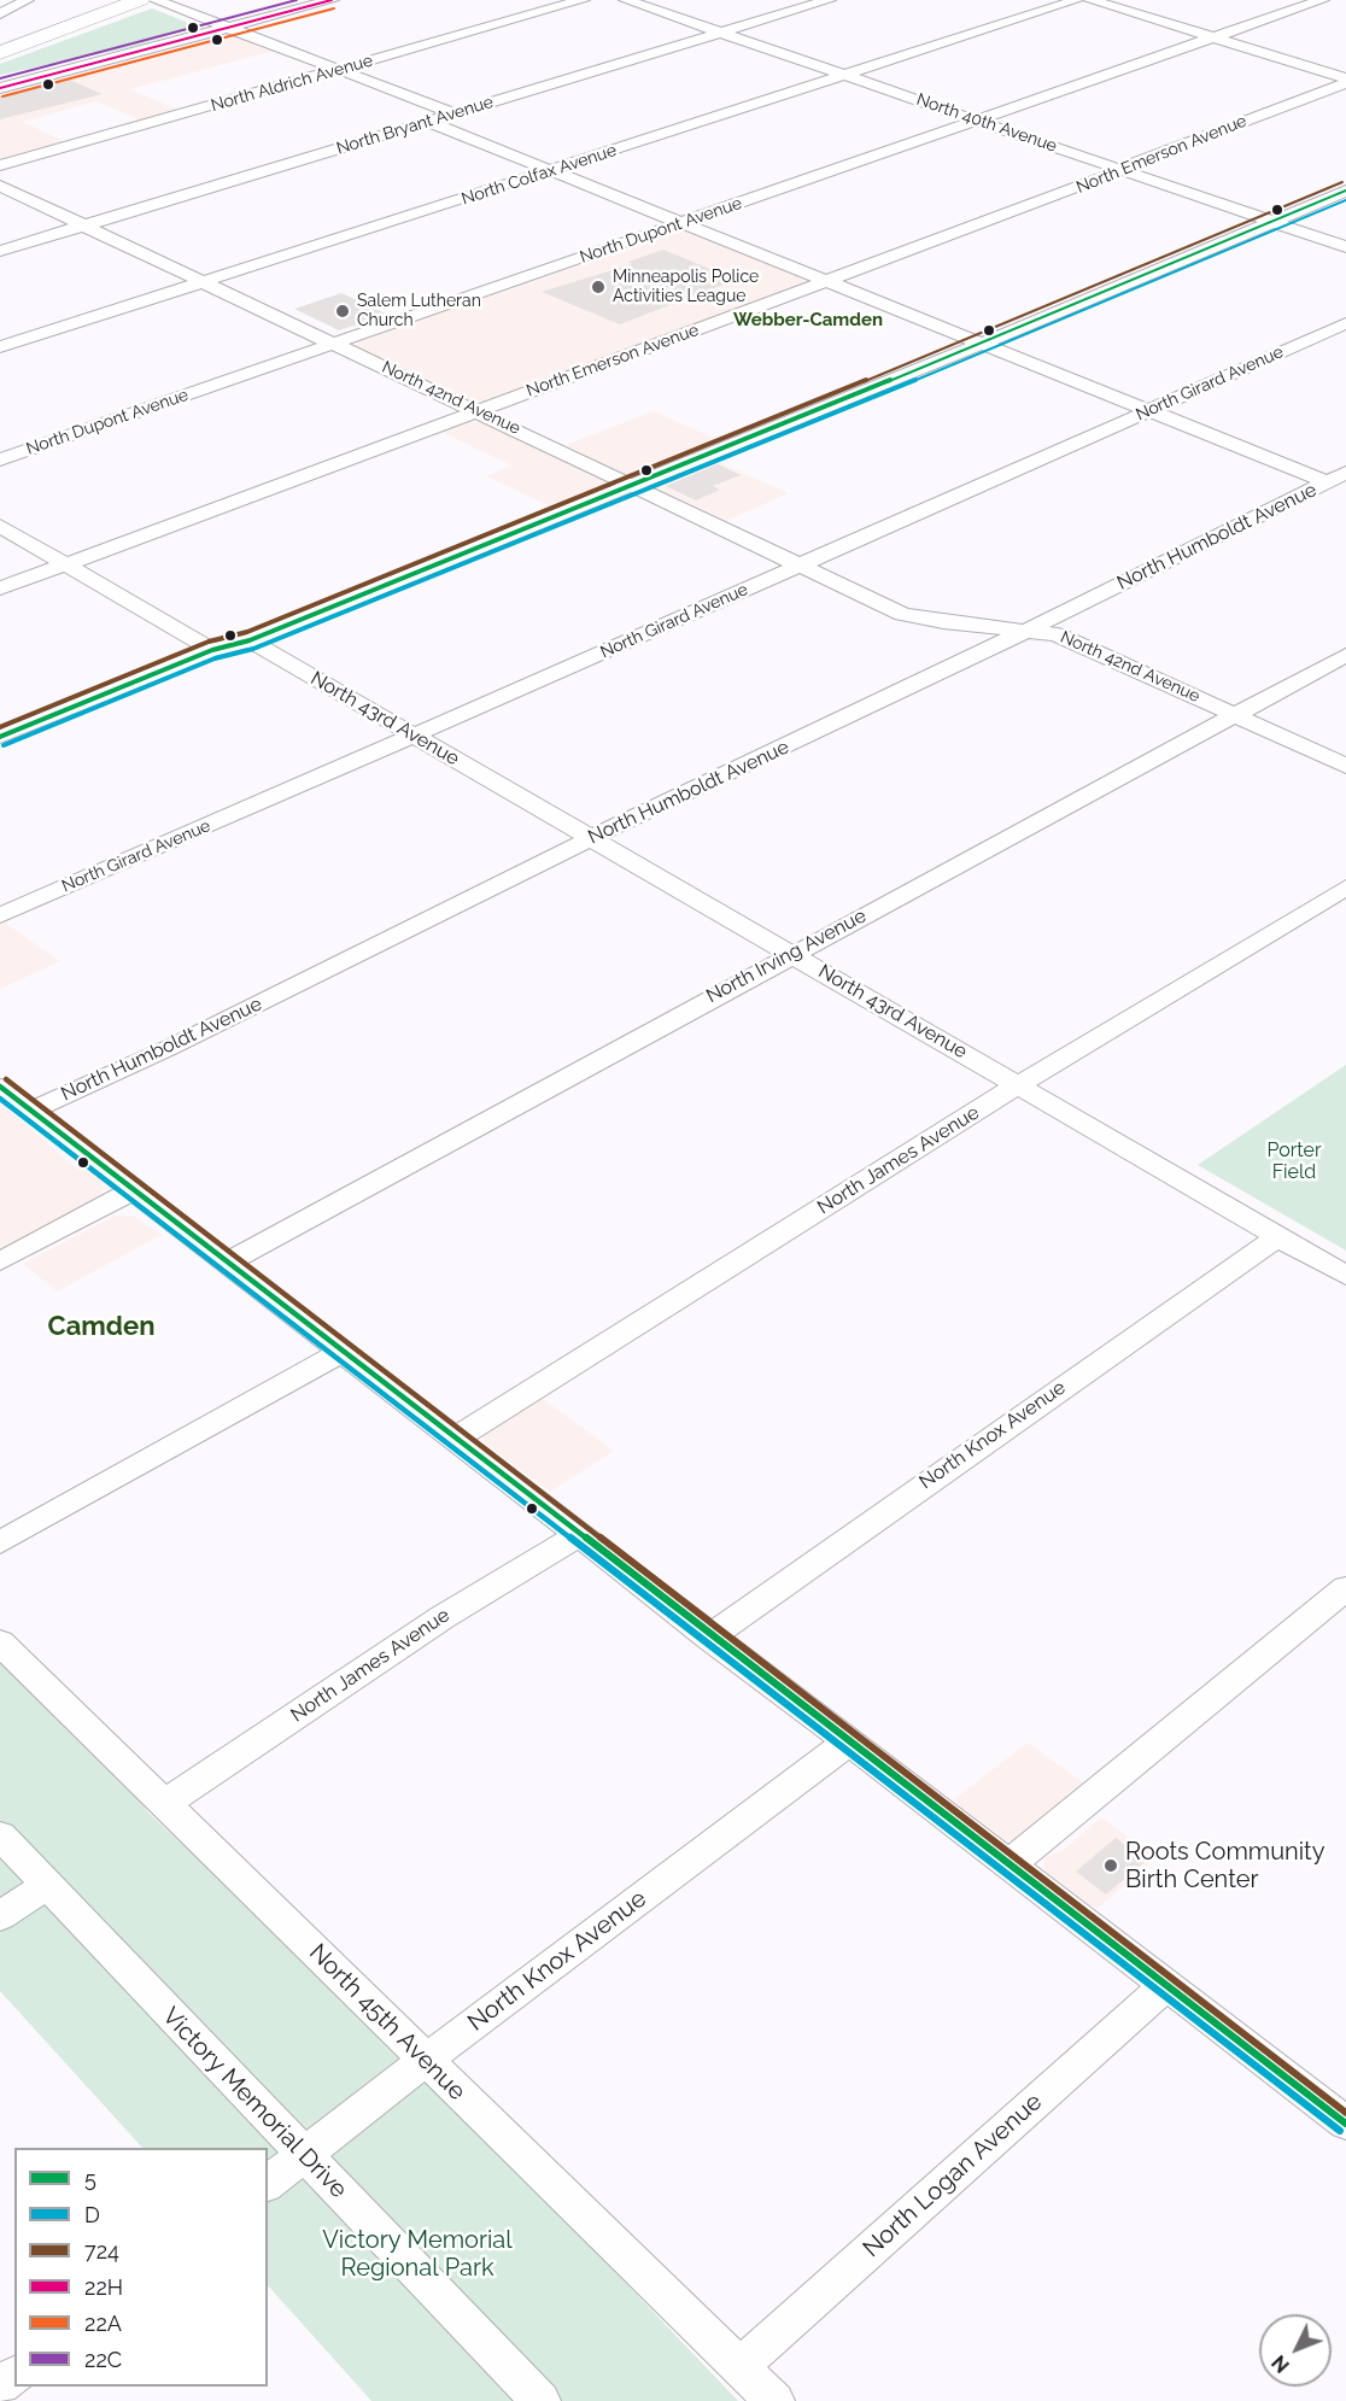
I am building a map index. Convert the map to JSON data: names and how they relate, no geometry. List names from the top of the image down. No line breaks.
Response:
{"streets":{"street":["North Aldrich Avenue","North 40th Avenue","North Bryant Avenue","North Emerson Avenue","North Colfax Avenue","North Dupont Avenue","North Girard Avenue","North 42nd Avenue","North Humboldt Avenue","North 43rd Avenue","North Irving Avenue","North James Avenue","North Knox Avenue","North 45th Avenue","Victory Memorial Drive","North Logan Avenue"]},"crossings":[["North 40th Avenue","North Bryant Avenue"],["North 40th Avenue","North Emerson Avenue"],["North 40th Avenue","North Colfax Avenue"],["North 40th Avenue","North Dupont Avenue"],["North Bryant Avenue","North 42nd Avenue"],["North Emerson Avenue","North 42nd Avenue"],["North Colfax Avenue","North 42nd Avenue"],["North Dupont Avenue","North 42nd Avenue"],["North Girard Avenue","North 42nd Avenue"],["North Girard Avenue","North 43rd Avenue"],["North 42nd Avenue","North Humboldt Avenue"],["North 42nd Avenue","North Irving Avenue"],["North Humboldt Avenue","North 43rd Avenue"],["North 43rd Avenue","North Irving Avenue"],["North 43rd Avenue","North James Avenue"],["North 43rd Avenue","North Knox Avenue"],["North James Avenue","North 45th Avenue"],["North Knox Avenue","North 45th Avenue"],["North Knox Avenue","Victory Memorial Drive"],["North 45th Avenue","North Logan Avenue"]],"districts":["Webber-Camden","Camden"],"parks":["Porter Field","Victory Memorial Regional Park"],"places":["Minneapolis Police Activities League","Salem Lutheran Church","Roots Community Birth Center"],"lines":["transit line 22H","transit line 22C","transit line 22A","transit line 724","transit line 5","transit line D"],"legend":["5","D","724","22H","22A","22C"],"north":"bottom left"}
